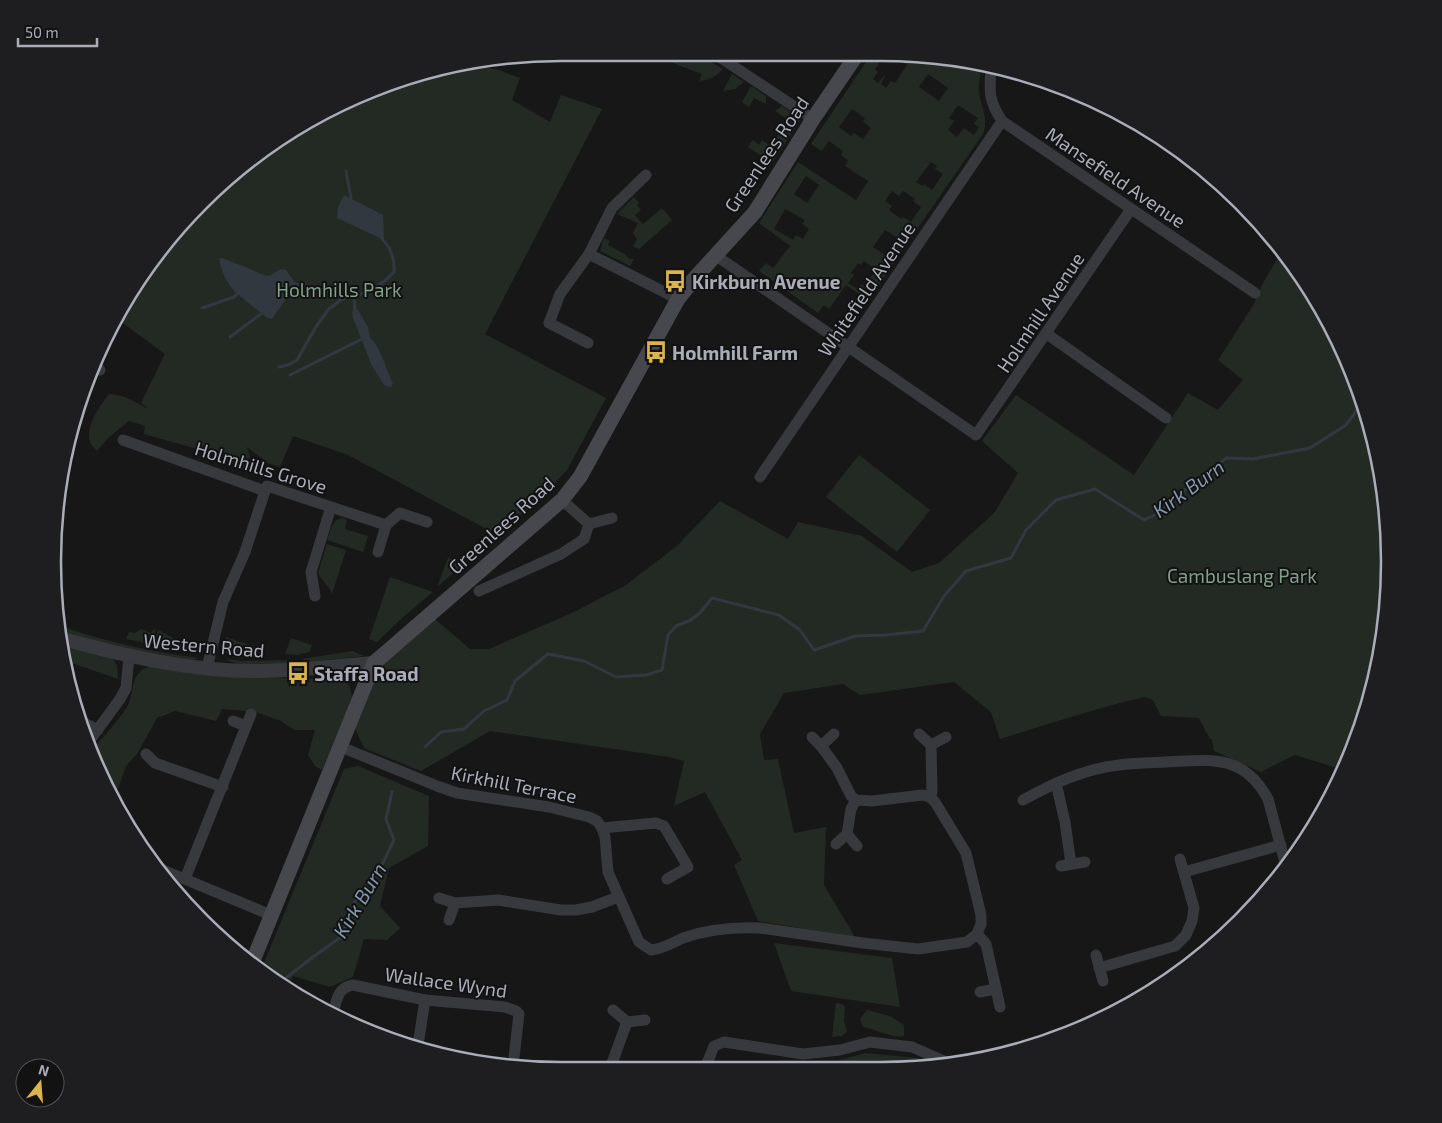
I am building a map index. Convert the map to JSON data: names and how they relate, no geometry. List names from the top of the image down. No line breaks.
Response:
{"streets":{"main road":["Greenlees Road"],"street":["Mansefield Avenue","Whitefield Avenue","Holmhill Avenue","Holmhills Grove","Western Road","Kirkhill Terrace","Wallace Wynd"]},"crossings":[["Greenlees Road","Western Road"],["Greenlees Road","Kirkhill Terrace"],["Mansefield Avenue","Whitefield Avenue"],["Mansefield Avenue","Holmhill Avenue"],["Whitefield Avenue","Holmhill Avenue"]],"water":["Kirk Burn"],"parks":["Holmhills Park","Cambuslang Park"],"places":{"bus stop":["Kirkburn Avenue","Holmhill Farm","Staffa Road"]},"scale_bar":"50 m","north":"top"}
